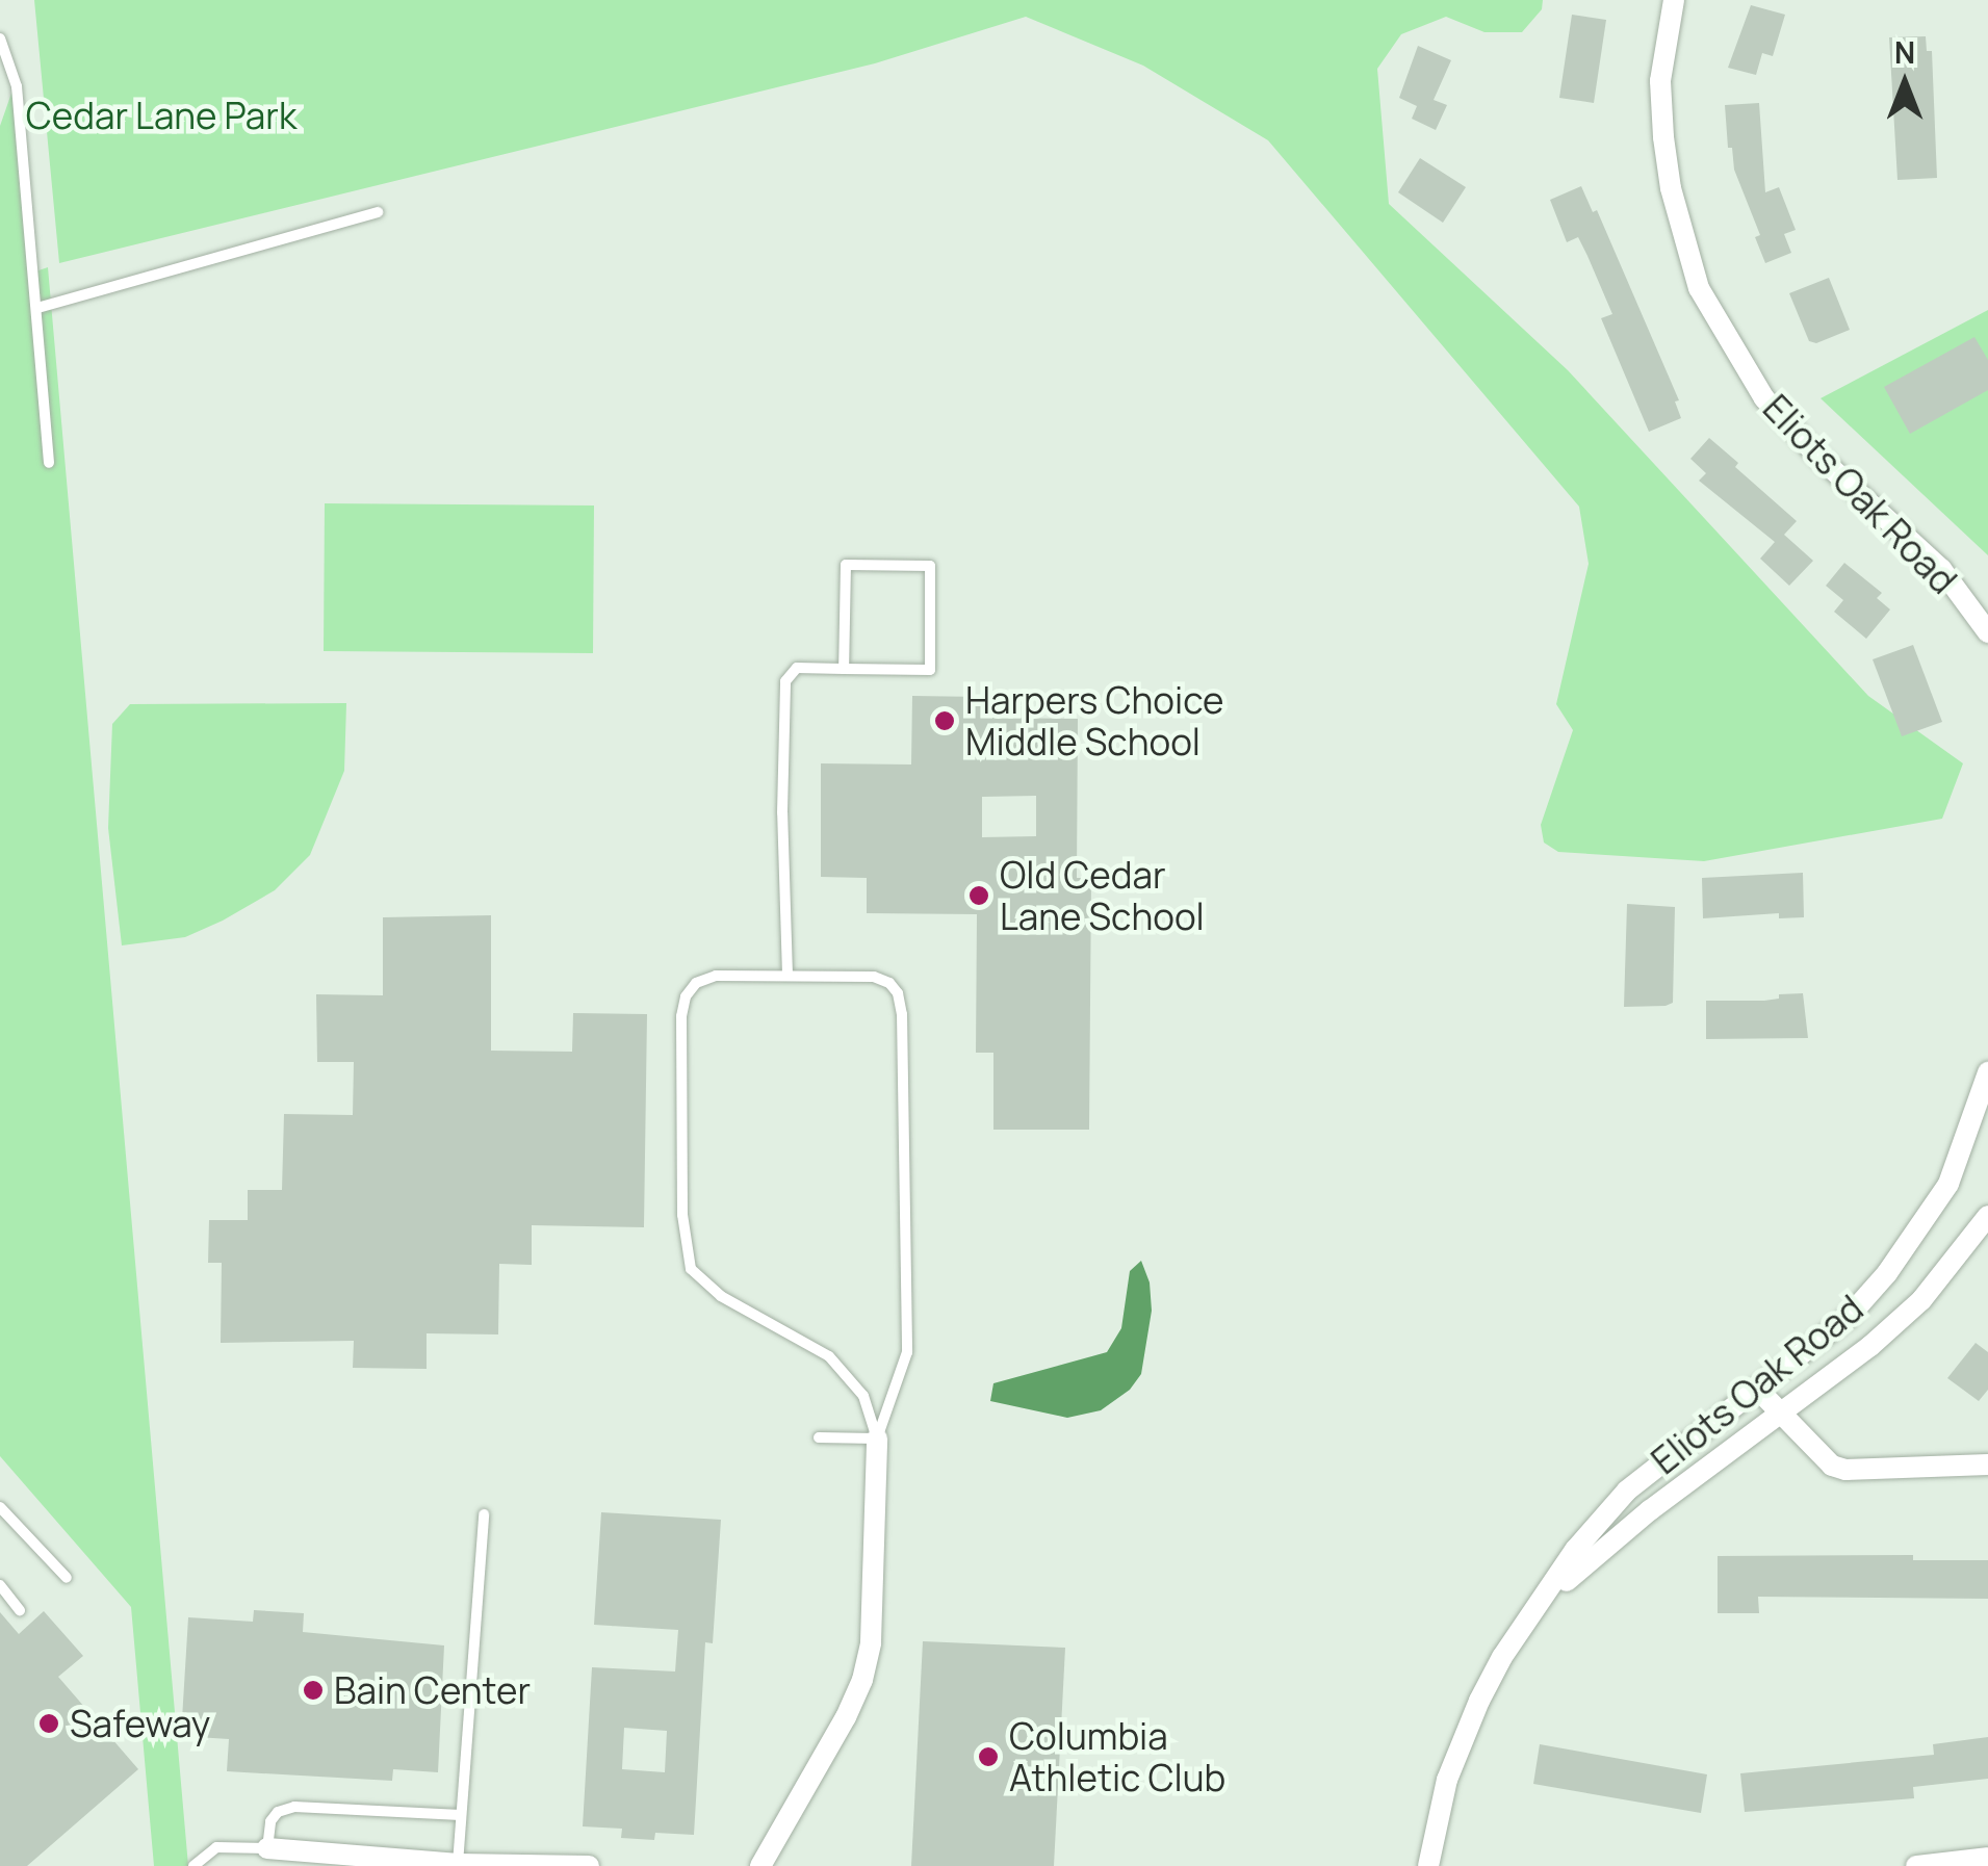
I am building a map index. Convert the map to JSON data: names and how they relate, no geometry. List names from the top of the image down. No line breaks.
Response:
{"streets":{"street":["Eliots Oak Road"]},"parks":["Cedar Lane Park"],"places":["Harpers Choice Middle School","Old Cedar Lane School","Bain Center","Safeway","Columbia Athletic Club"],"north":"top"}
